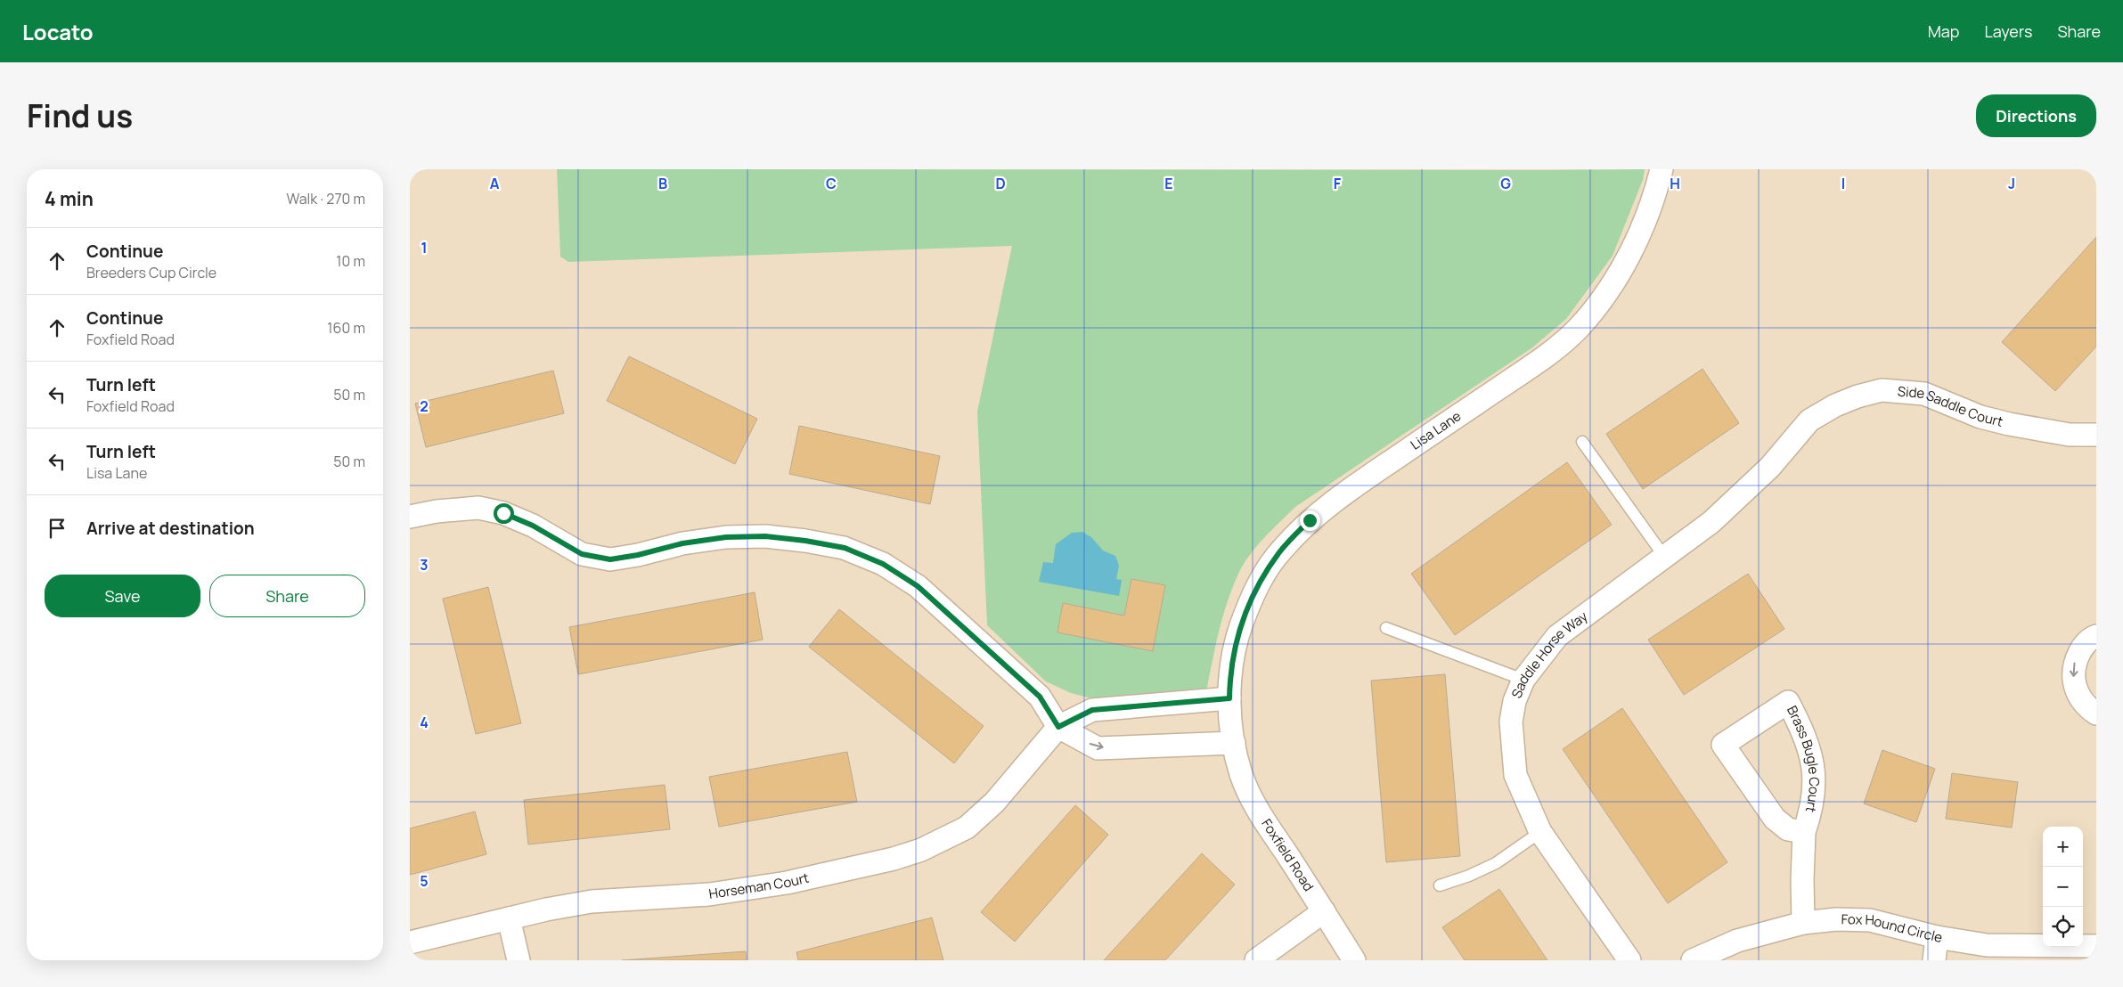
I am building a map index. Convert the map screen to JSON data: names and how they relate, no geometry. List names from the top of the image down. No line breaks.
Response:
{"streets":{"street":["Side Saddle Court","Lisa Lane","Saddle Horse Way","Brass Bugle Court","Foxfield Road","Horseman Court","Fox Hound Circle"]},"crossings":[["Side Saddle Court","Saddle Horse Way"],["Lisa Lane","Foxfield Road"],["Brass Bugle Court","Fox Hound Circle"]],"page":{"header":"Locato","nav":["Map","Layers","Share"],"title":"Find us","buttons":["Directions",["Save","Share"]],"heading":["4 min","Walk · 270 m"],"list":[["Continue","Breeders Cup Circle","10 m"],["Continue","Foxfield Road","160 m"],["Turn left","Foxfield Road","50 m"],["Turn left","Lisa Lane","50 m"],"Arrive at destination"],"map_buttons":["+","−"]},"grid":{"columns":["A","B","C","D","E","F","G","H","I","J"],"rows":["1","2","3","4","5"]}}
